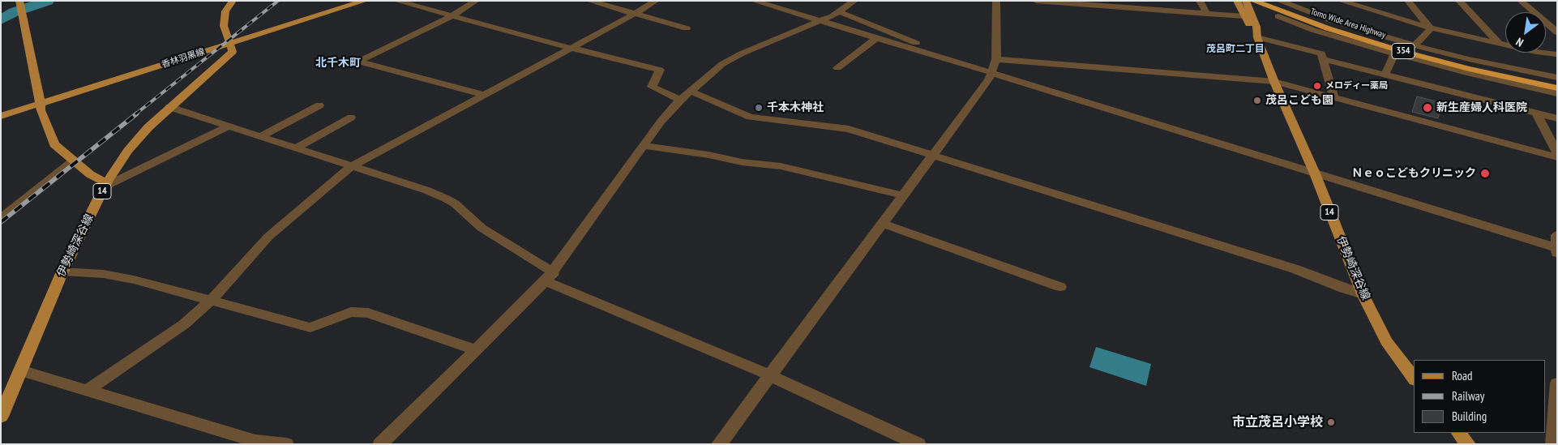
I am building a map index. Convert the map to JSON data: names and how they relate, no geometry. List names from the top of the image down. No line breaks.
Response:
{"streets":{"highway":["Tomo Wide Area Highway","354"],"main road":["香林羽黒線","14","伊勢崎深谷線"]},"crossings":[["香林羽黒線","伊勢崎深谷線"]],"districts":["茂呂町二丁目","北千木町"],"places":["メロディー薬局","茂呂こども園","千本木神社","新生産婦人科医院","Ｎｅｏこどもクリニック","市立茂呂小学校"],"legend":["Road","Railway","Building"],"north":"bottom left"}
